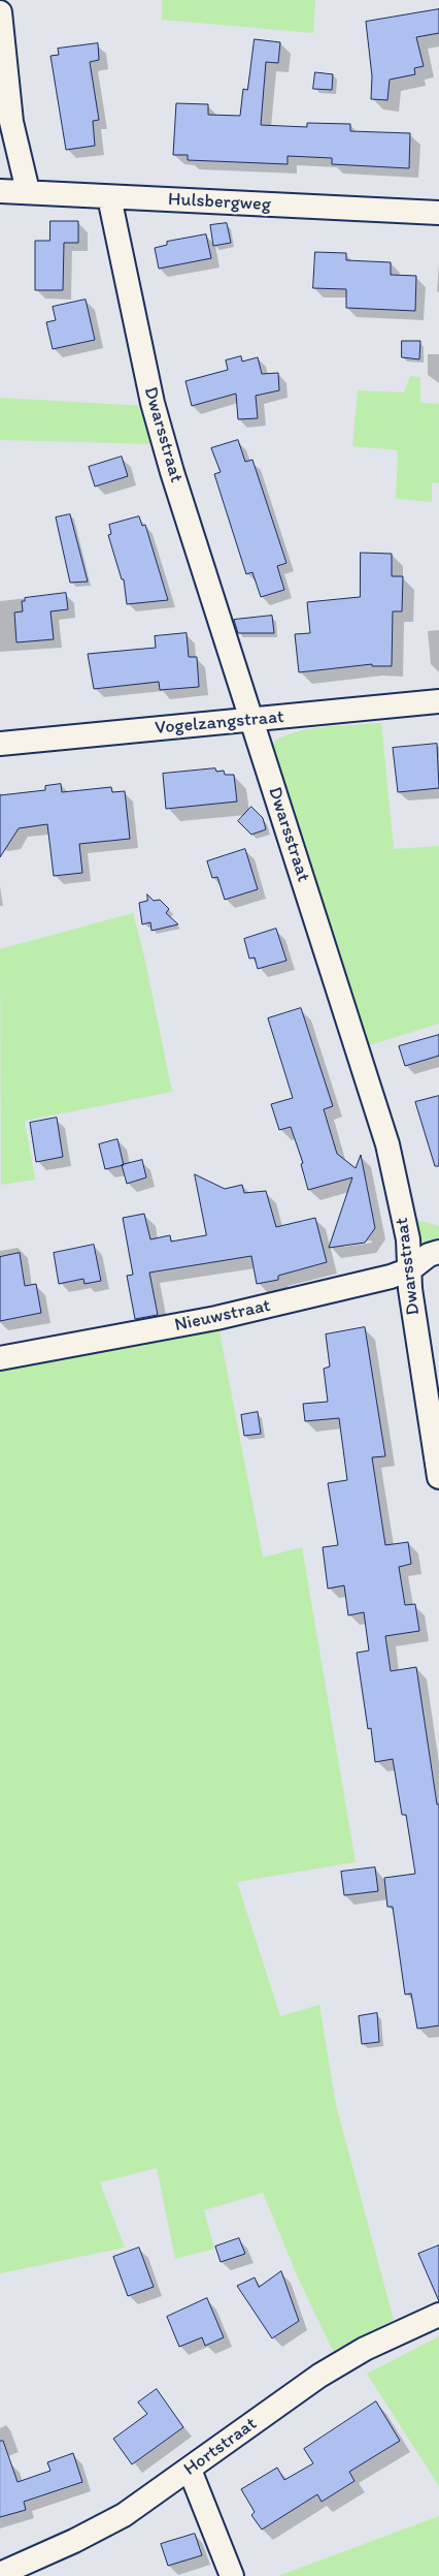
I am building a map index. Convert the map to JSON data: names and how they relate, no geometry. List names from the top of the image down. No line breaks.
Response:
{"streets":{"street":["Hulsbergweg","Dwarsstraat","Vogelzangstraat","Nieuwstraat","Hortstraat"]},"crossings":[["Hulsbergweg","Dwarsstraat"],["Dwarsstraat","Vogelzangstraat"],["Dwarsstraat","Nieuwstraat"]]}
